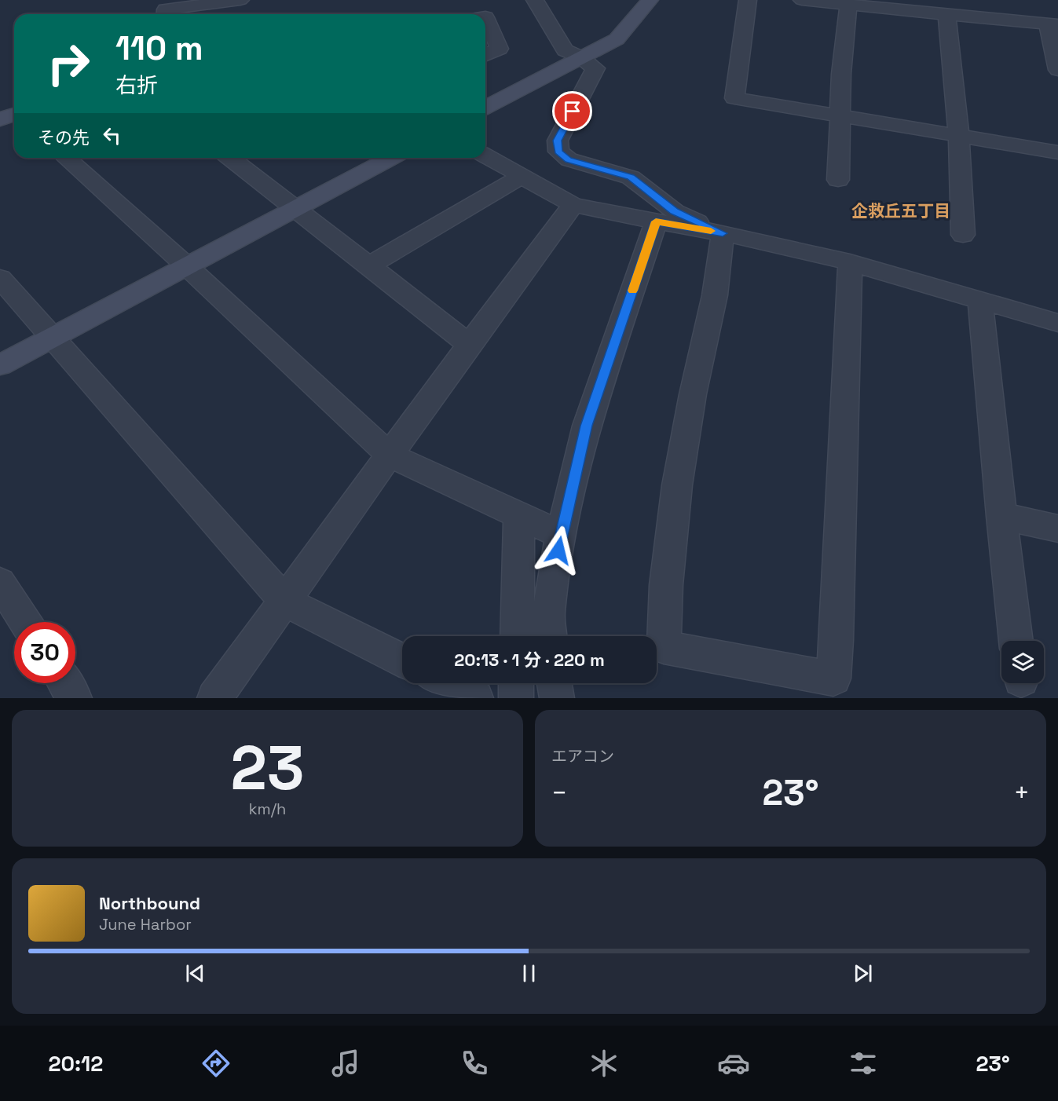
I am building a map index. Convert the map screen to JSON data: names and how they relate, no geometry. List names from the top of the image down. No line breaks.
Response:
{"districts":["企救丘五丁目"],"page":{"turn":["110 m","右折"],"then":"その先","limit":"30","trip":"20:13 · 1 分 · 220 m","tile":[["23","km/h"],"エアコン"],"heat":["−","23°","+"],"song":["Northbound","June Harbor"],"tabs":["20:12","23°"]}}
